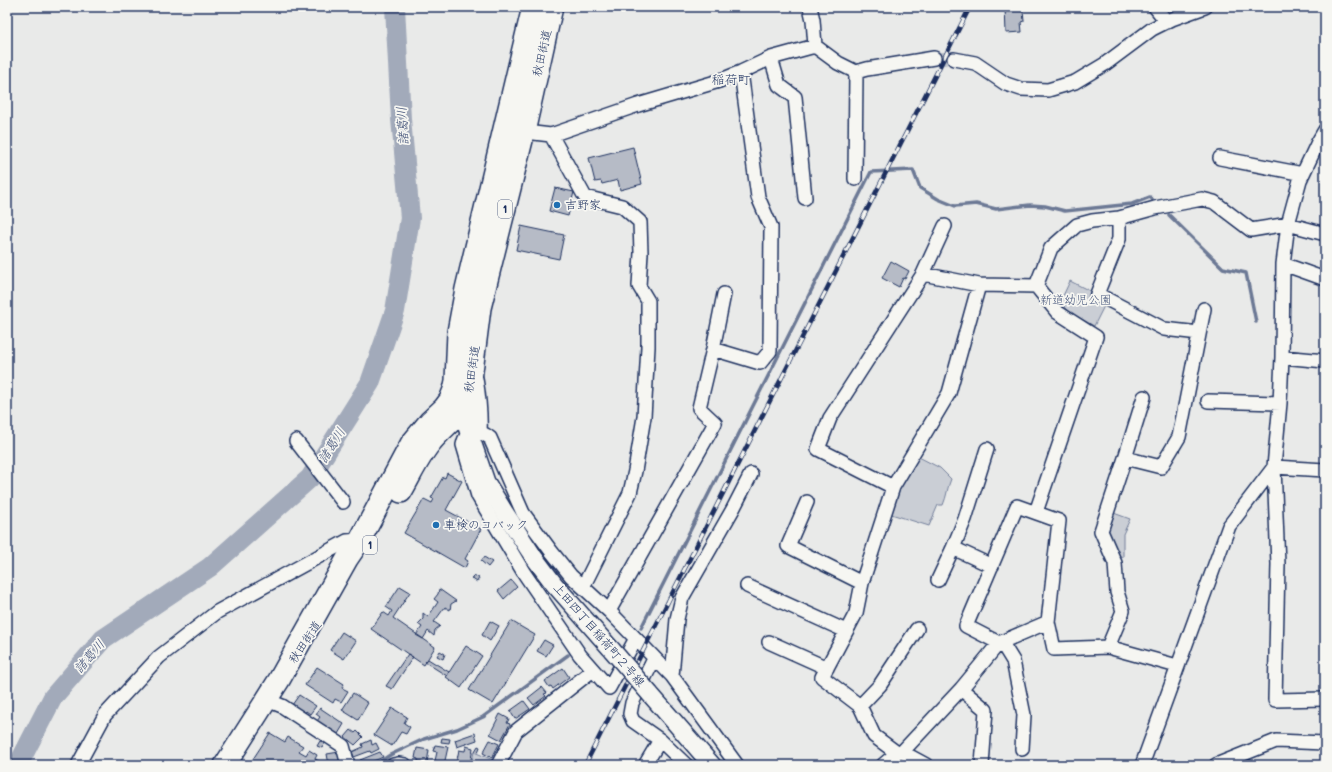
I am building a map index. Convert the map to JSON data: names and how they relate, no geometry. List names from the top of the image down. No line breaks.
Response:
{"streets":{"main road":["秋田街道","1"],"street":["上田四丁目稲荷町２号線"]},"districts":["稲荷町"],"water":["諸葛川"],"parks":["新道幼児公園"],"places":["吉野家","車検のコバック"]}
